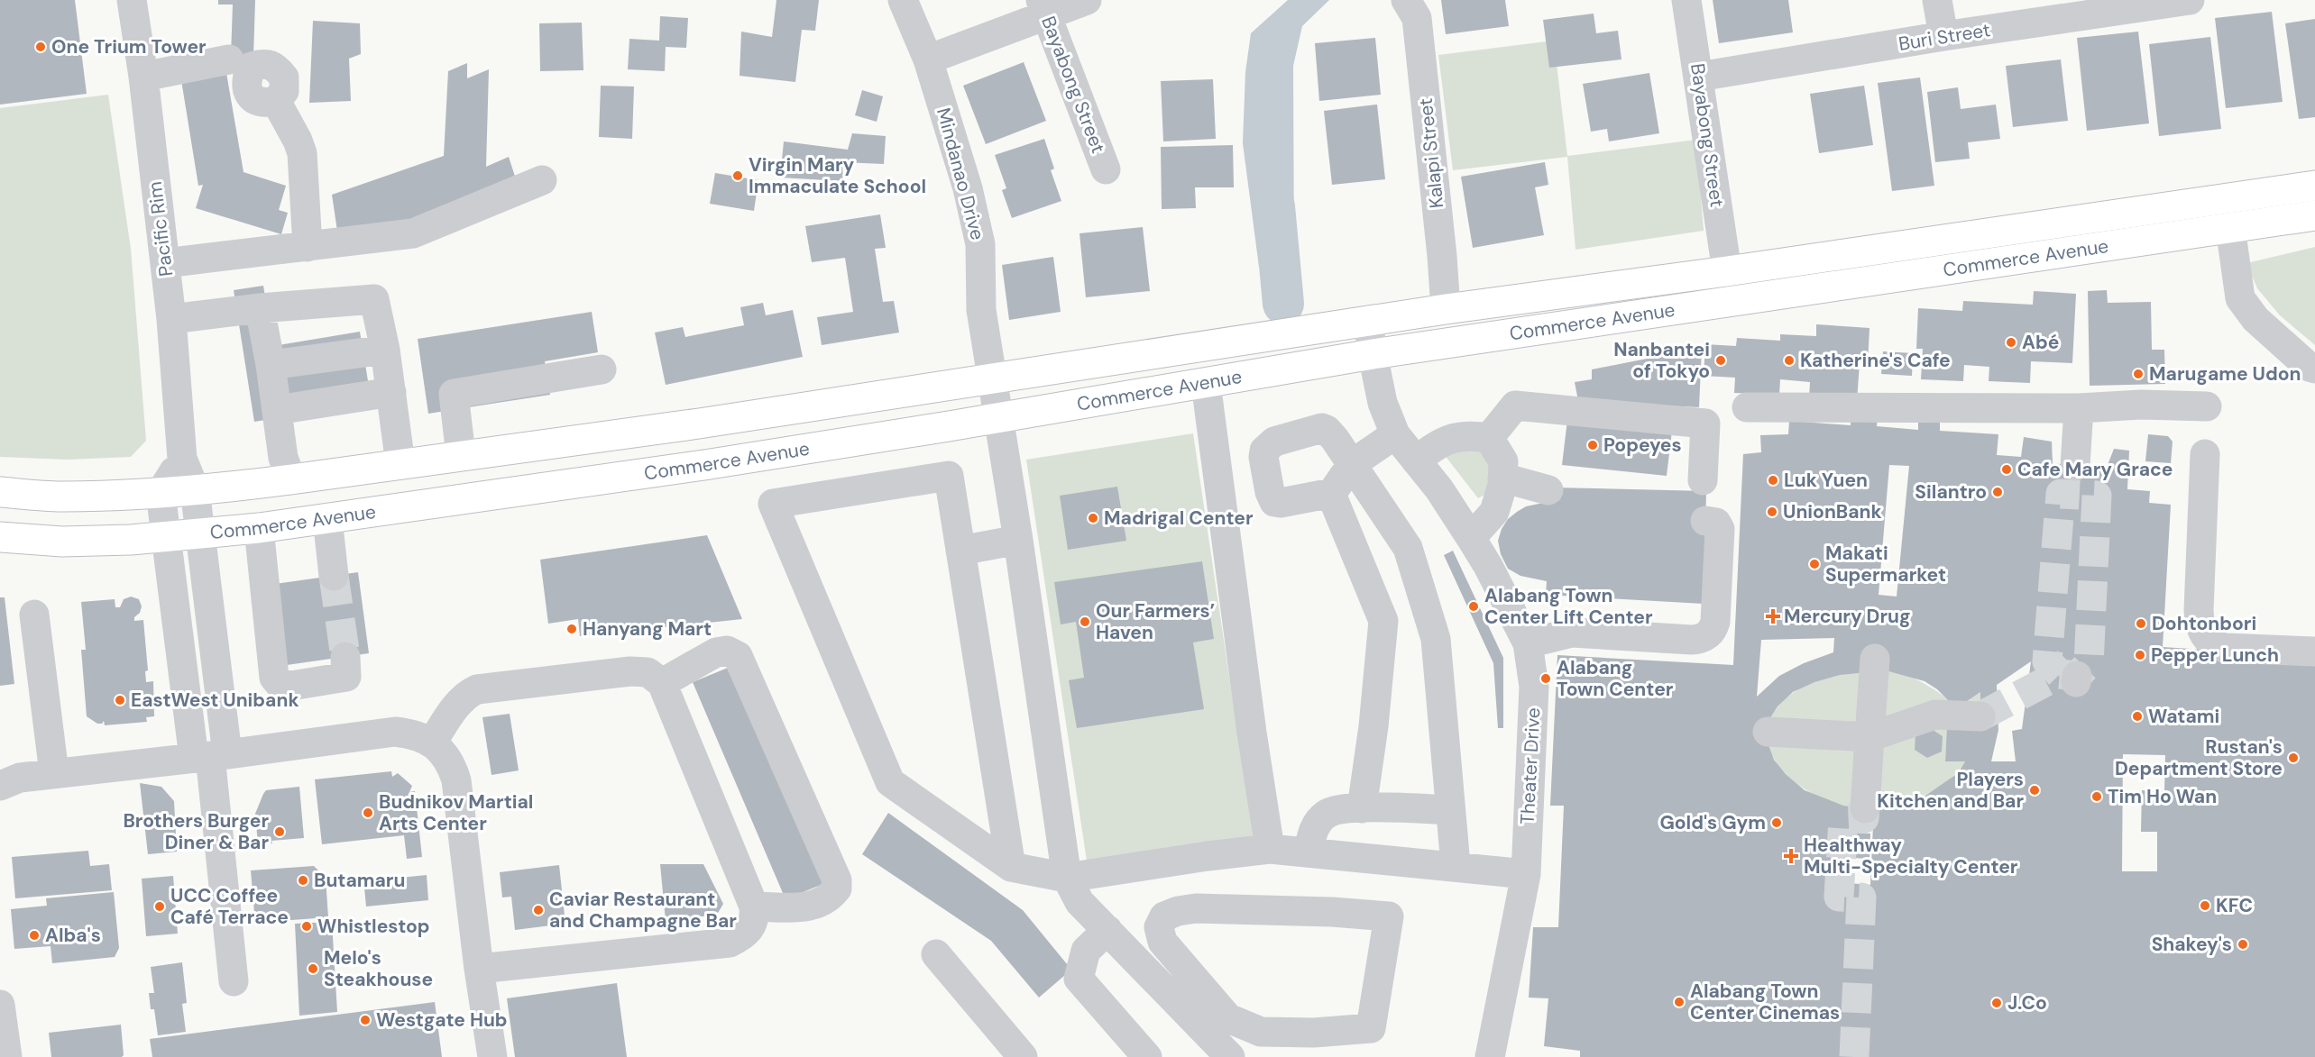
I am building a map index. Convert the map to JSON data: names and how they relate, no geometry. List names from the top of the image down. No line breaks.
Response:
{"streets":{"main road":["Commerce Avenue"],"street":["Buri Street","Bayabong Street","Kalapi Street","Mindanao Drive","Pacific Rim","Theater Drive"]},"crossings":[["Buri Street","Bayabong Street"],["Bayabong Street","Commerce Avenue"],["Kalapi Street","Commerce Avenue"],["Mindanao Drive","Commerce Avenue"],["Pacific Rim","Commerce Avenue"],["Commerce Avenue","Theater Drive"]],"places":{"other":["One Trium Tower","Virgin Mary Immaculate School","Abé","Nanbantei of Tokyo","Katherine's Cafe","Marugame Udon","Popeyes","Cafe Mary Grace","Luk Yuen","Silantro","UnionBank","Madrigal Center","Makati Supermarket","Alabang Town Center Lift Center","Our Farmers’ Haven","Dohtonbori","Hanyang Mart","Pepper Lunch","Alabang Town Center","EastWest Unibank","Watami","Rustan's Department Store","Players Kitchen and Bar","Tim Ho Wan","Budnikov Martial Arts Center","Gold's Gym","Brothers Burger Diner & Bar","Butamaru","KFC","UCC Coffee Café Terrace","Caviar Restaurant and Champagne Bar","Whistlestop","Alba's","Shakey's","Melo's Steakhouse","Alabang Town Center Cinemas","J.Co","Westgate Hub"],"health":["Mercury Drug","Healthway Multi-Specialty Center"]}}
